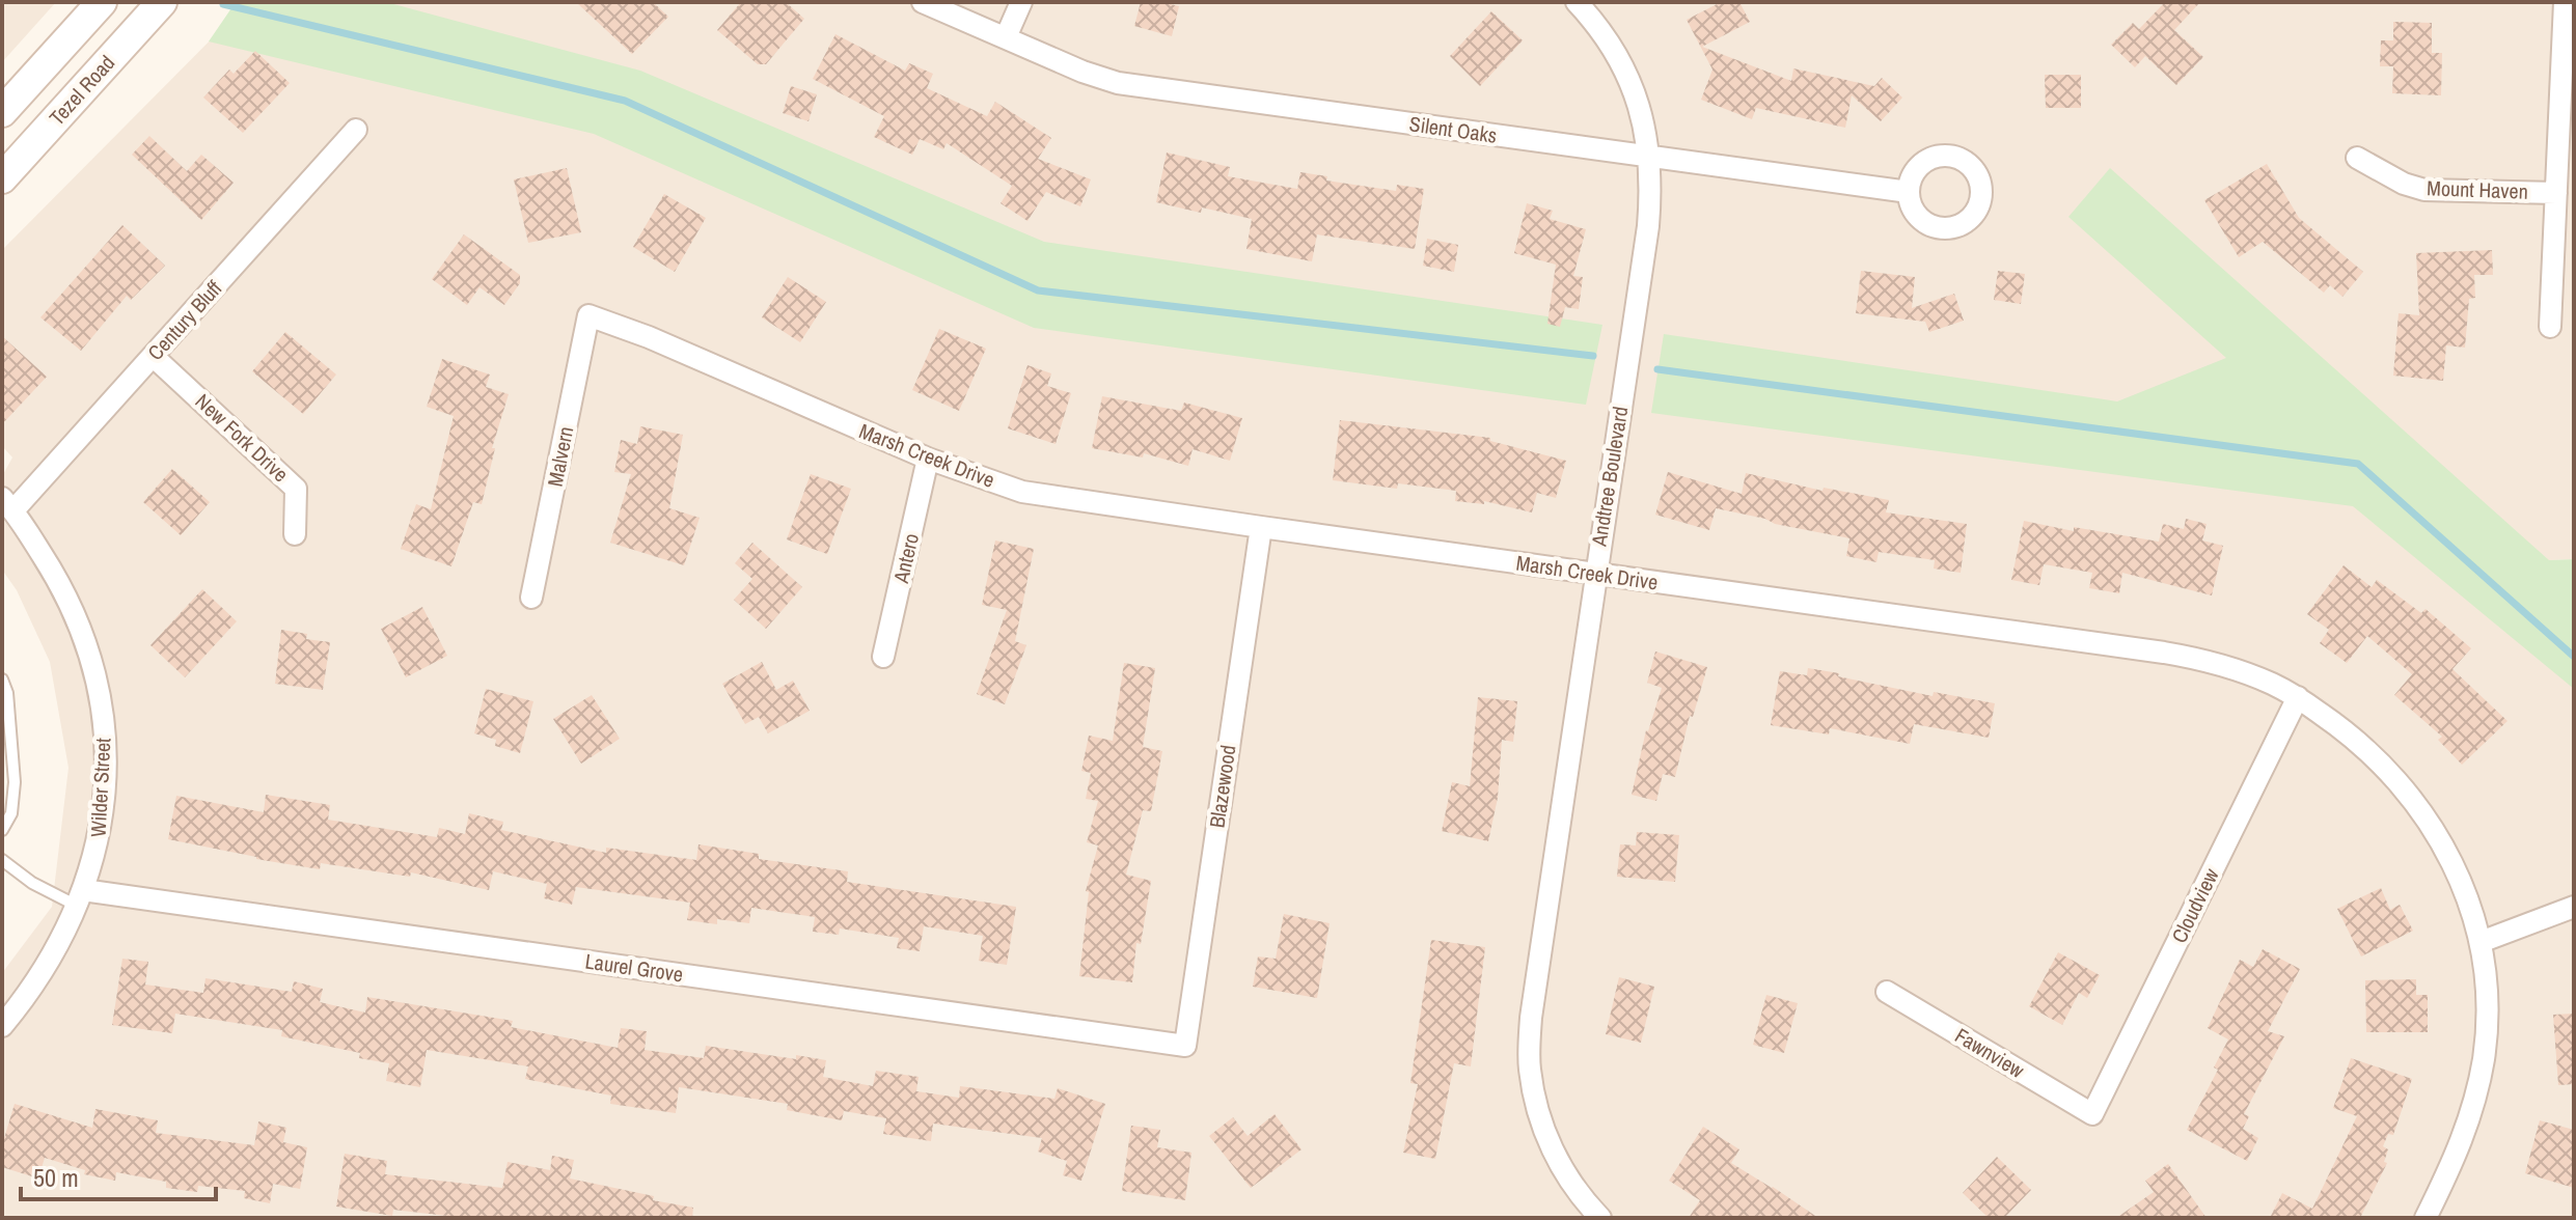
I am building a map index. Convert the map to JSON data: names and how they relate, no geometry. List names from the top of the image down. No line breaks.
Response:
{"streets":{"main road":["Tezel Road"],"street":["Silent Oaks","Mount Haven","Century Bluff","New Fork Drive","Marsh Creek Drive","Malvern","Andtree Boulevard","Antero","Blazewood","Wilder Street","Cloudview","Laurel Grove","Fawnview"]},"crossings":[["Silent Oaks","Andtree Boulevard"],["Century Bluff","New Fork Drive"],["Century Bluff","Wilder Street"],["Marsh Creek Drive","Malvern"],["Marsh Creek Drive","Andtree Boulevard"],["Marsh Creek Drive","Antero"],["Marsh Creek Drive","Blazewood"],["Marsh Creek Drive","Cloudview"],["Blazewood","Laurel Grove"],["Wilder Street","Laurel Grove"],["Cloudview","Fawnview"]],"scale_bar":"50 m"}
